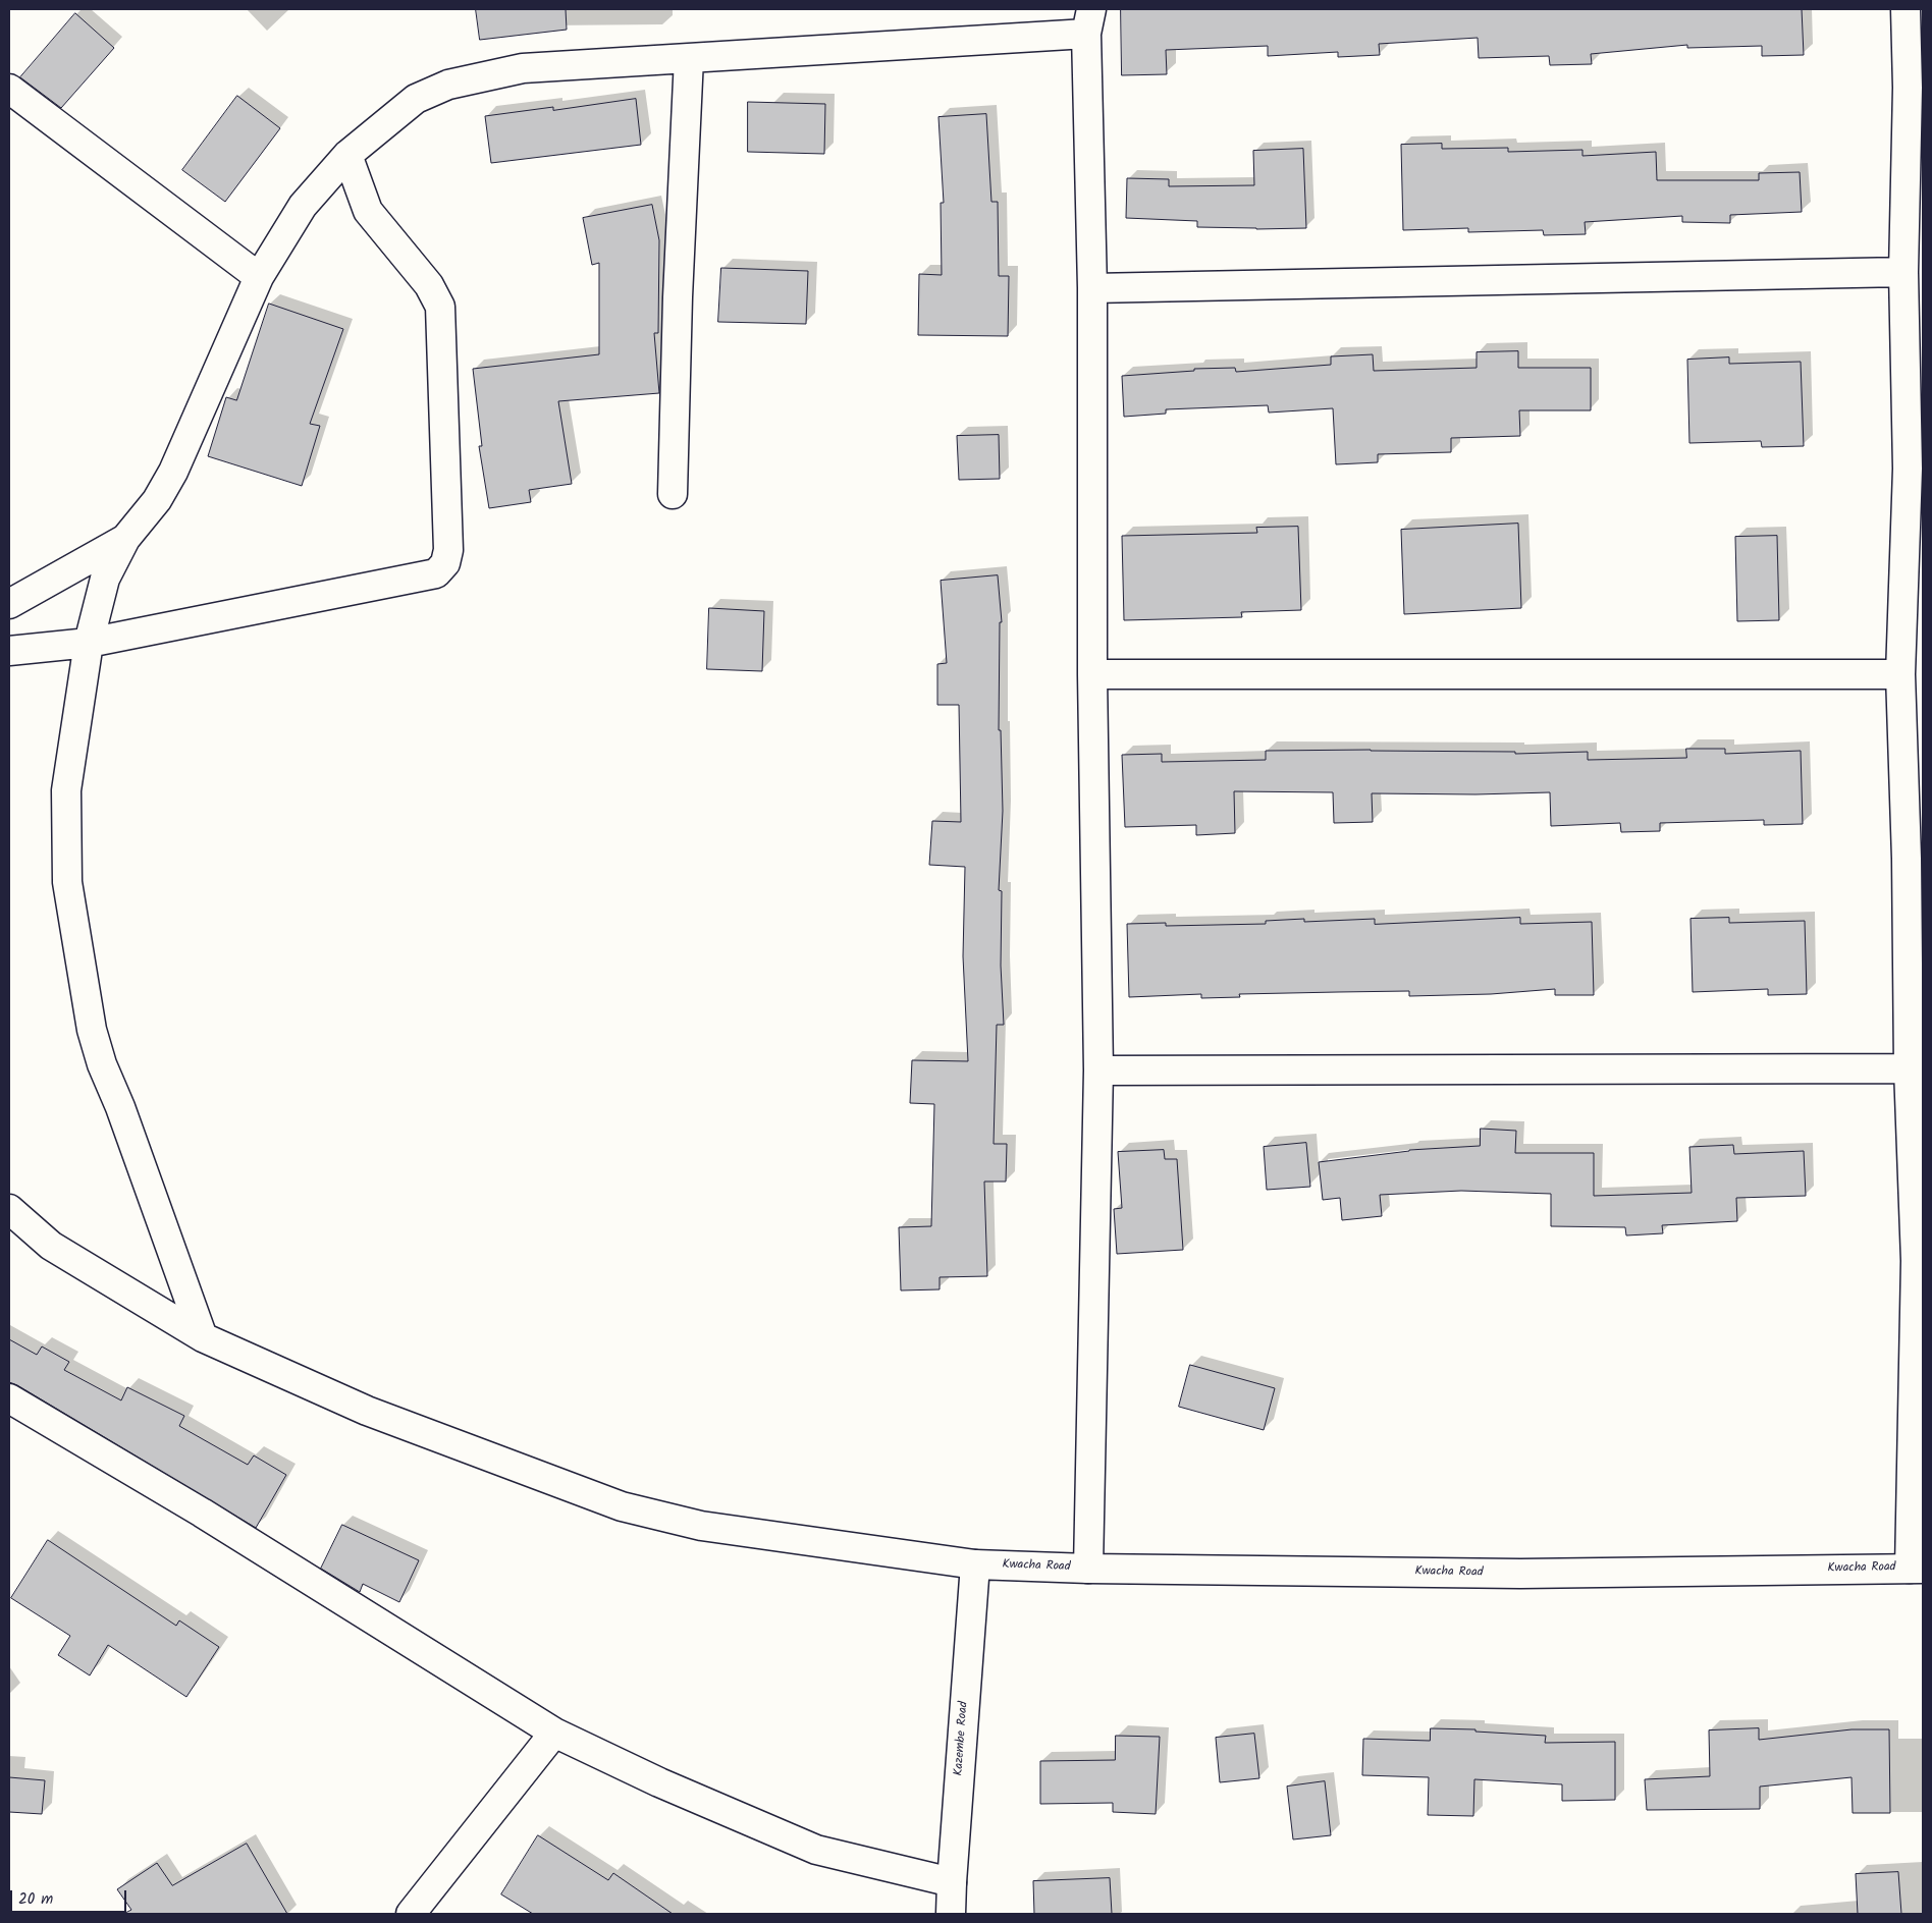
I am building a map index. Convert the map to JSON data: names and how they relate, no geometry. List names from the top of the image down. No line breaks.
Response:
{"streets":{"street":["Kwacha Road","Kazembe Road"]},"crossings":[["Kwacha Road","Kazembe Road"]],"scale_bar":"20 m"}
